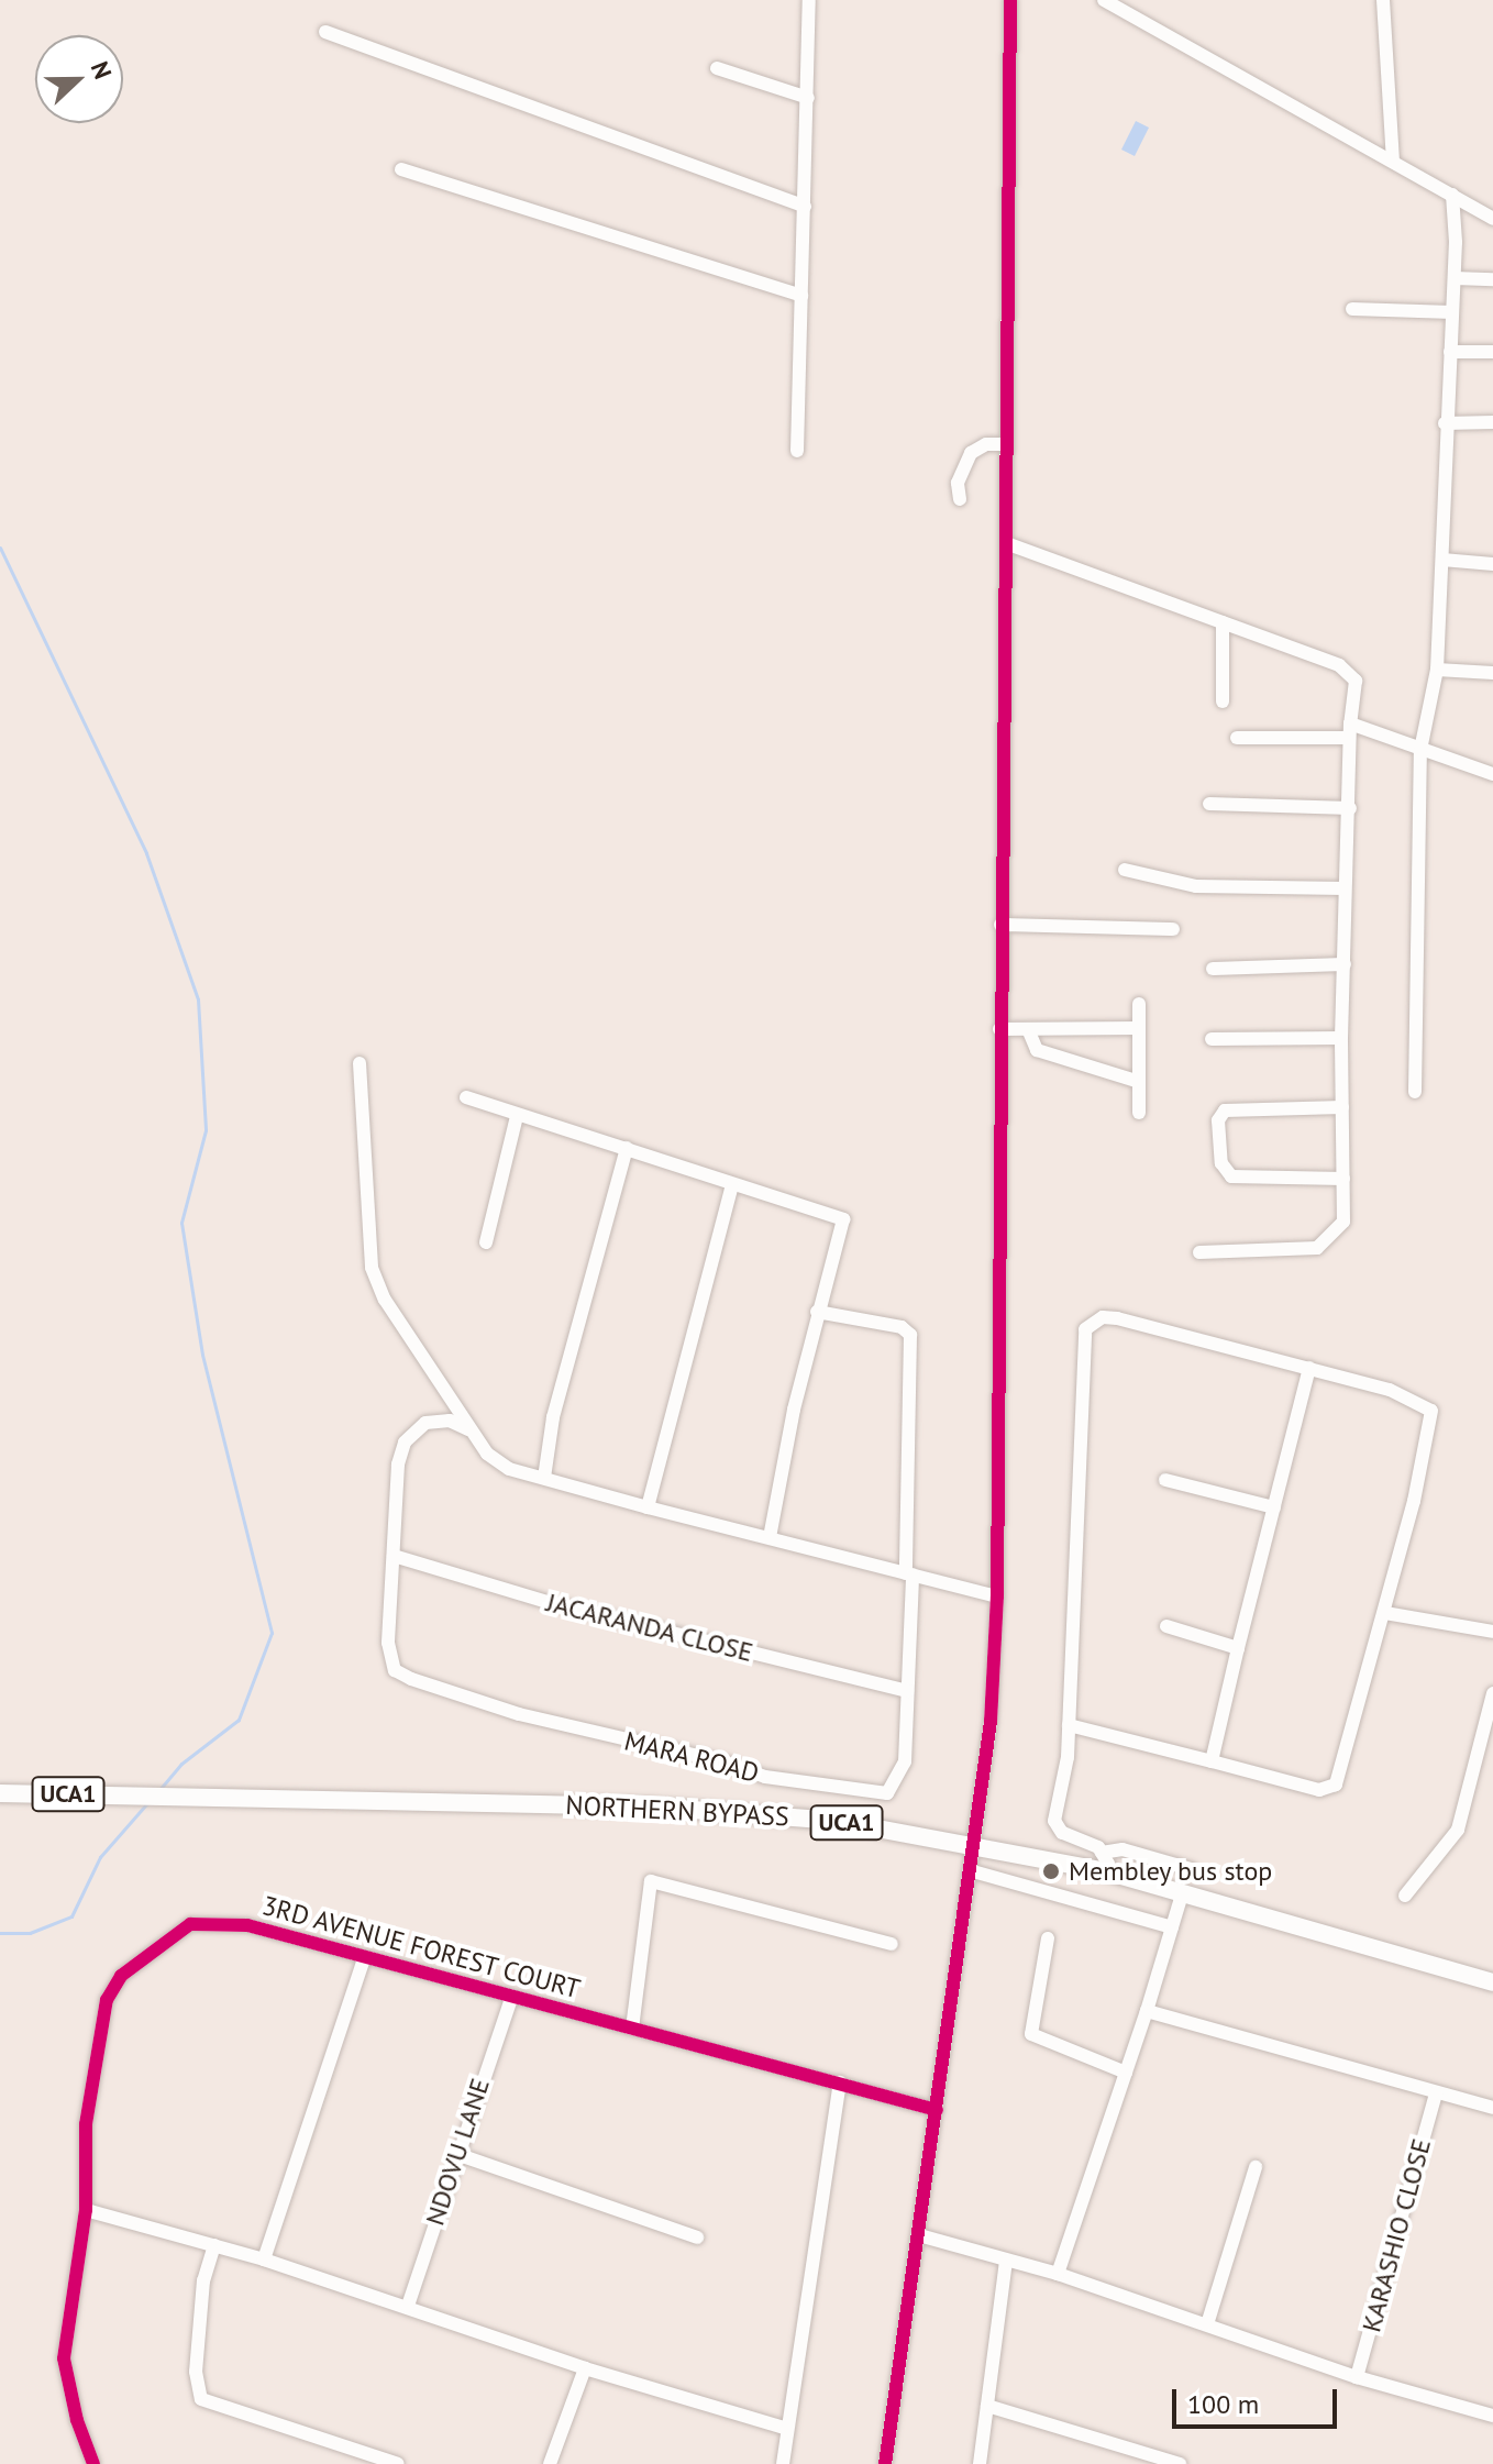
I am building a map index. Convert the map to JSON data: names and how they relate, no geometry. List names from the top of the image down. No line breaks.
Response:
{"streets":{"main road":["UCA1","NORTHERN BYPASS"],"street":["JACARANDA CLOSE","MARA ROAD","3RD AVENUE FOREST COURT","NDOVU LANE","KARASHIO CLOSE"]},"crossings":[["JACARANDA CLOSE","MARA ROAD"],["3RD AVENUE FOREST COURT","NDOVU LANE"]],"places":["Membley bus stop"],"scale_bar":"100 m","north":"right"}
